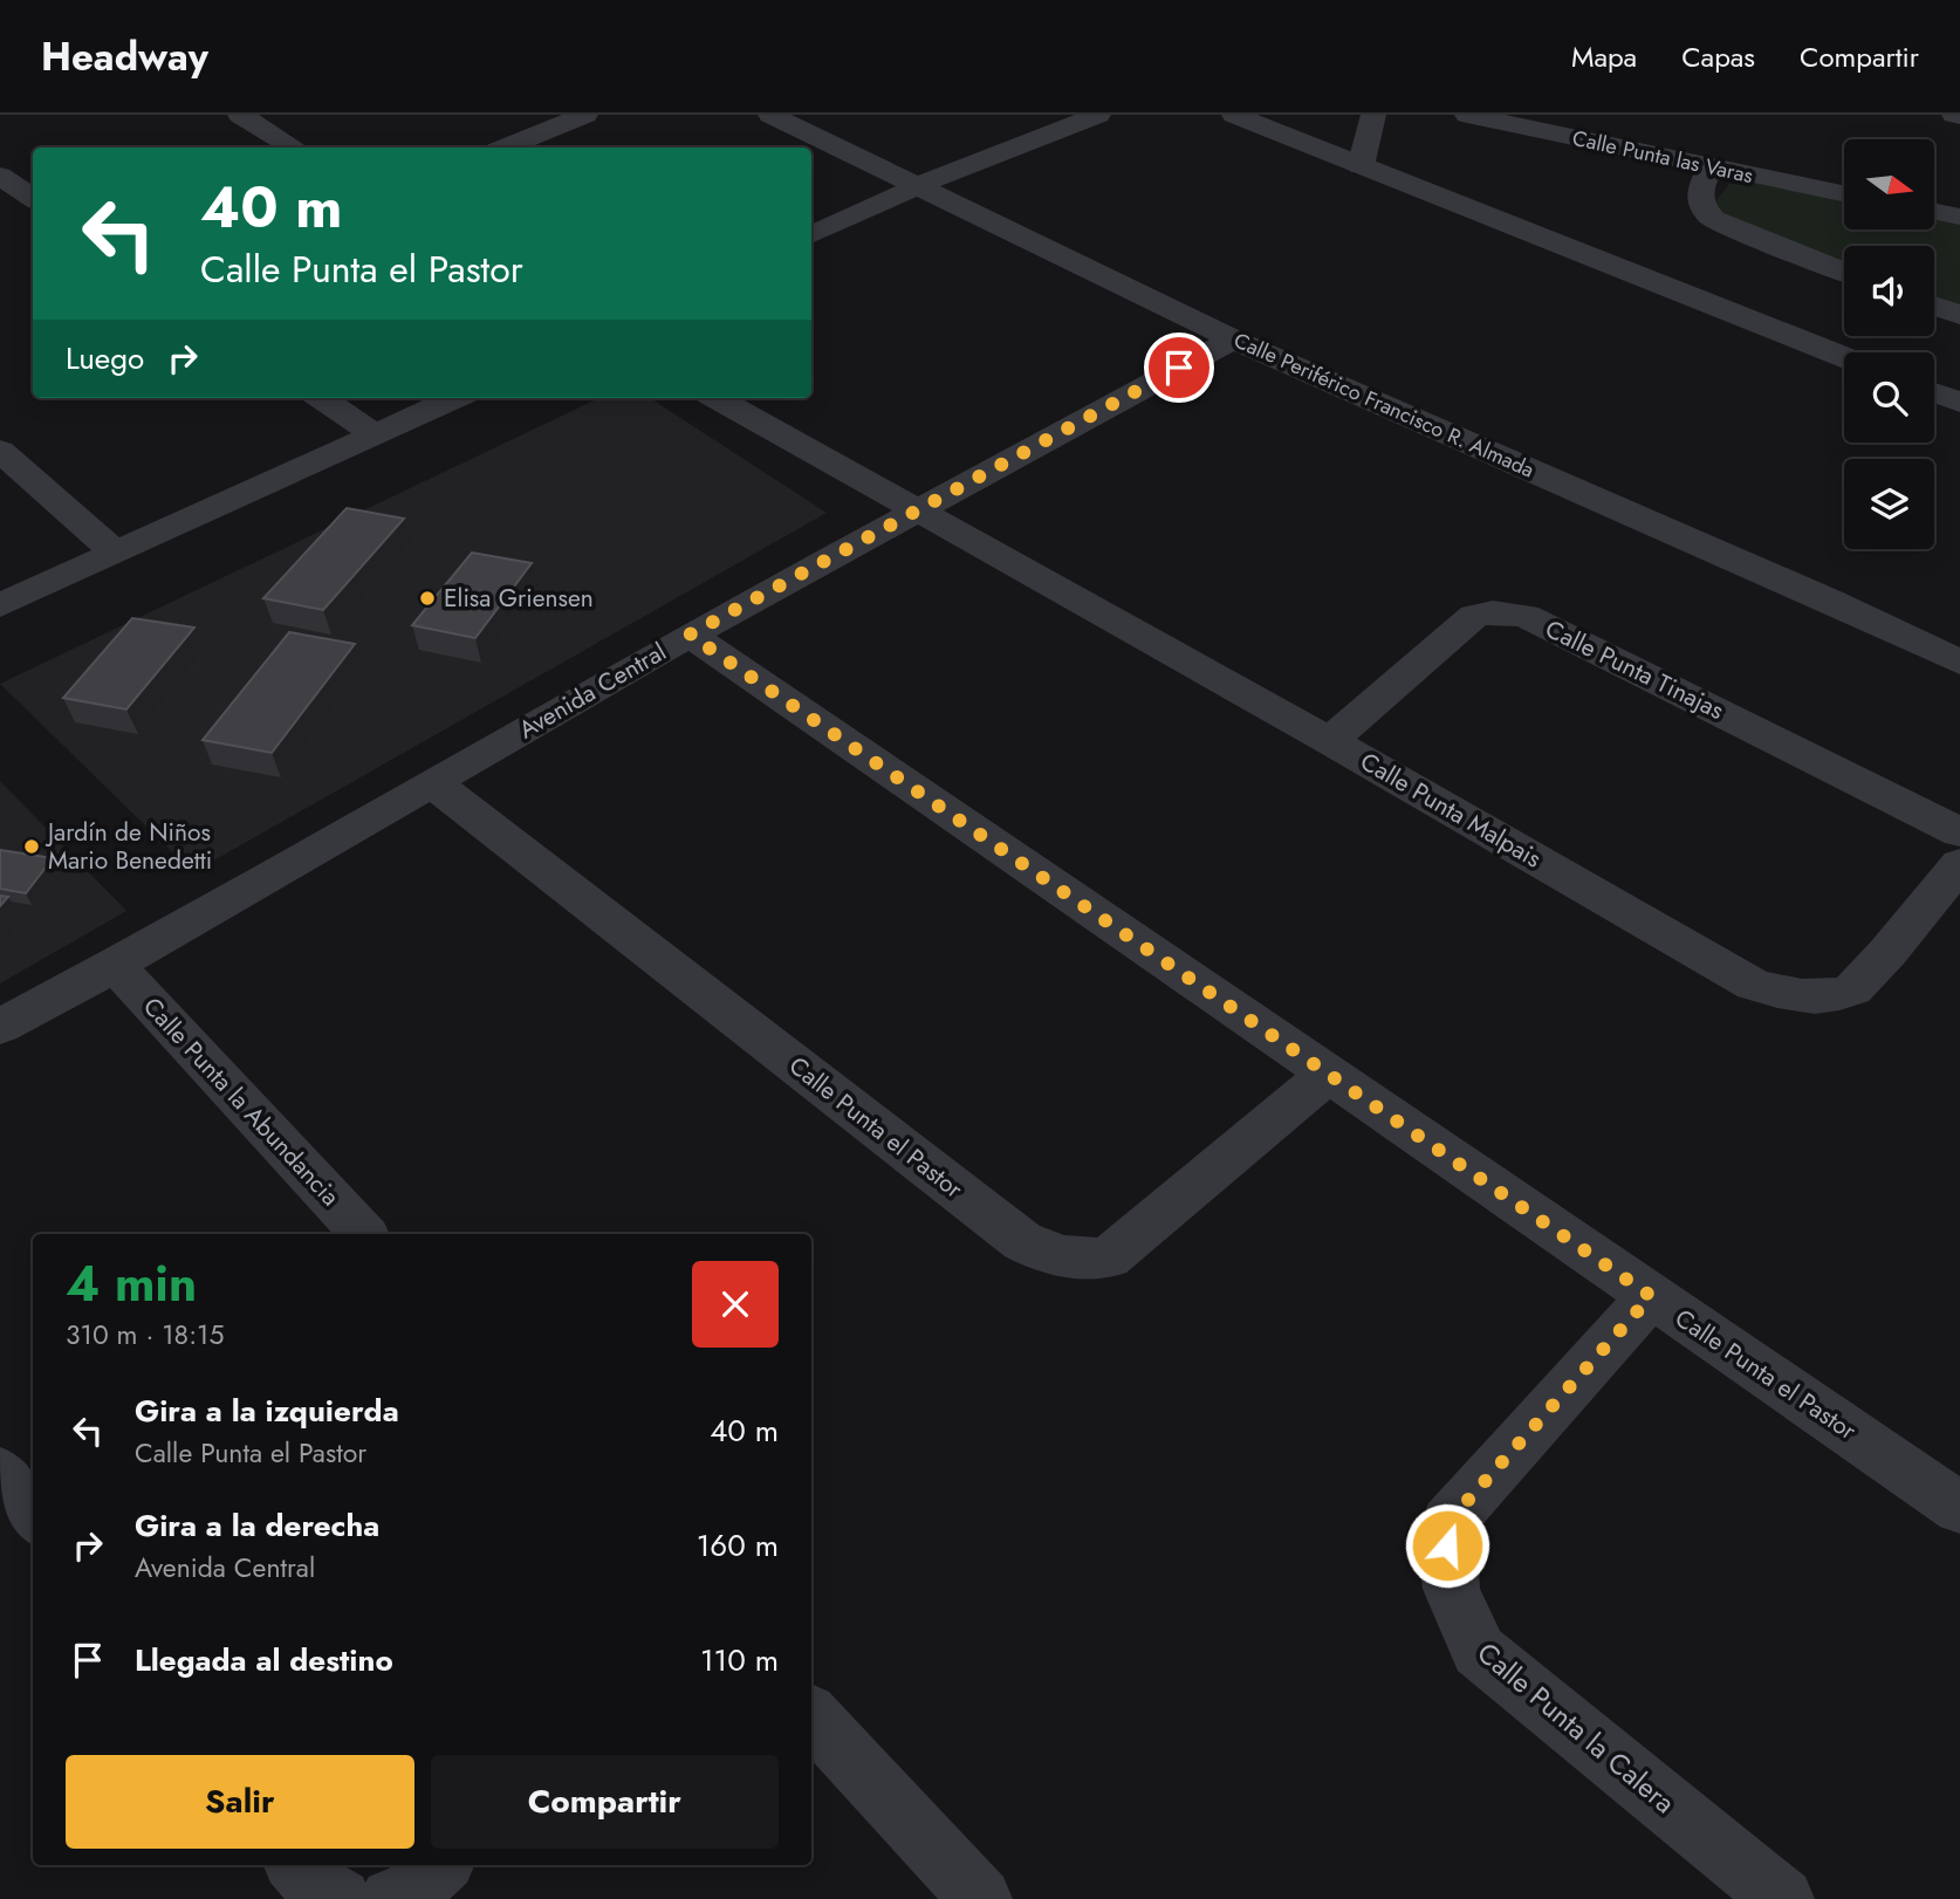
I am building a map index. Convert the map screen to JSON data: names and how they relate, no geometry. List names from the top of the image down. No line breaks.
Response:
{"streets":{"street":["Calle Punta las Varas","Calle Periférico Francisco R. Almada","Calle Punta Tinajas","Avenida Central","Calle Punta Malpais","Calle Punta la Abundancia","Calle Punta el Pastor","Calle Punta la Calera"]},"crossings":[["Calle Periférico Francisco R. Almada","Avenida Central"],["Calle Punta Tinajas","Calle Punta Malpais"],["Avenida Central","Calle Punta Malpais"],["Avenida Central","Calle Punta la Abundancia"],["Avenida Central","Calle Punta el Pastor"],["Calle Punta el Pastor","Calle Punta la Calera"]],"places":["Elisa Griensen","Jardín de Niños Mario Benedetti"],"north":"right","page":{"header":"Headway","nav":["Mapa","Capas","Compartir"],"turn":["40 m","Calle Punta el Pastor"],"then":"Luego","heading":["4 min","310 m · 18:15"],"list":[{"name":"Gira a la izquierda","note":"Calle Punta el Pastor","value":"40 m"},{"name":"Gira a la derecha","note":"Avenida Central","value":"160 m"},{"name":"Llegada al destino","value":"110 m"}],"buttons":["Salir","Compartir"]}}
